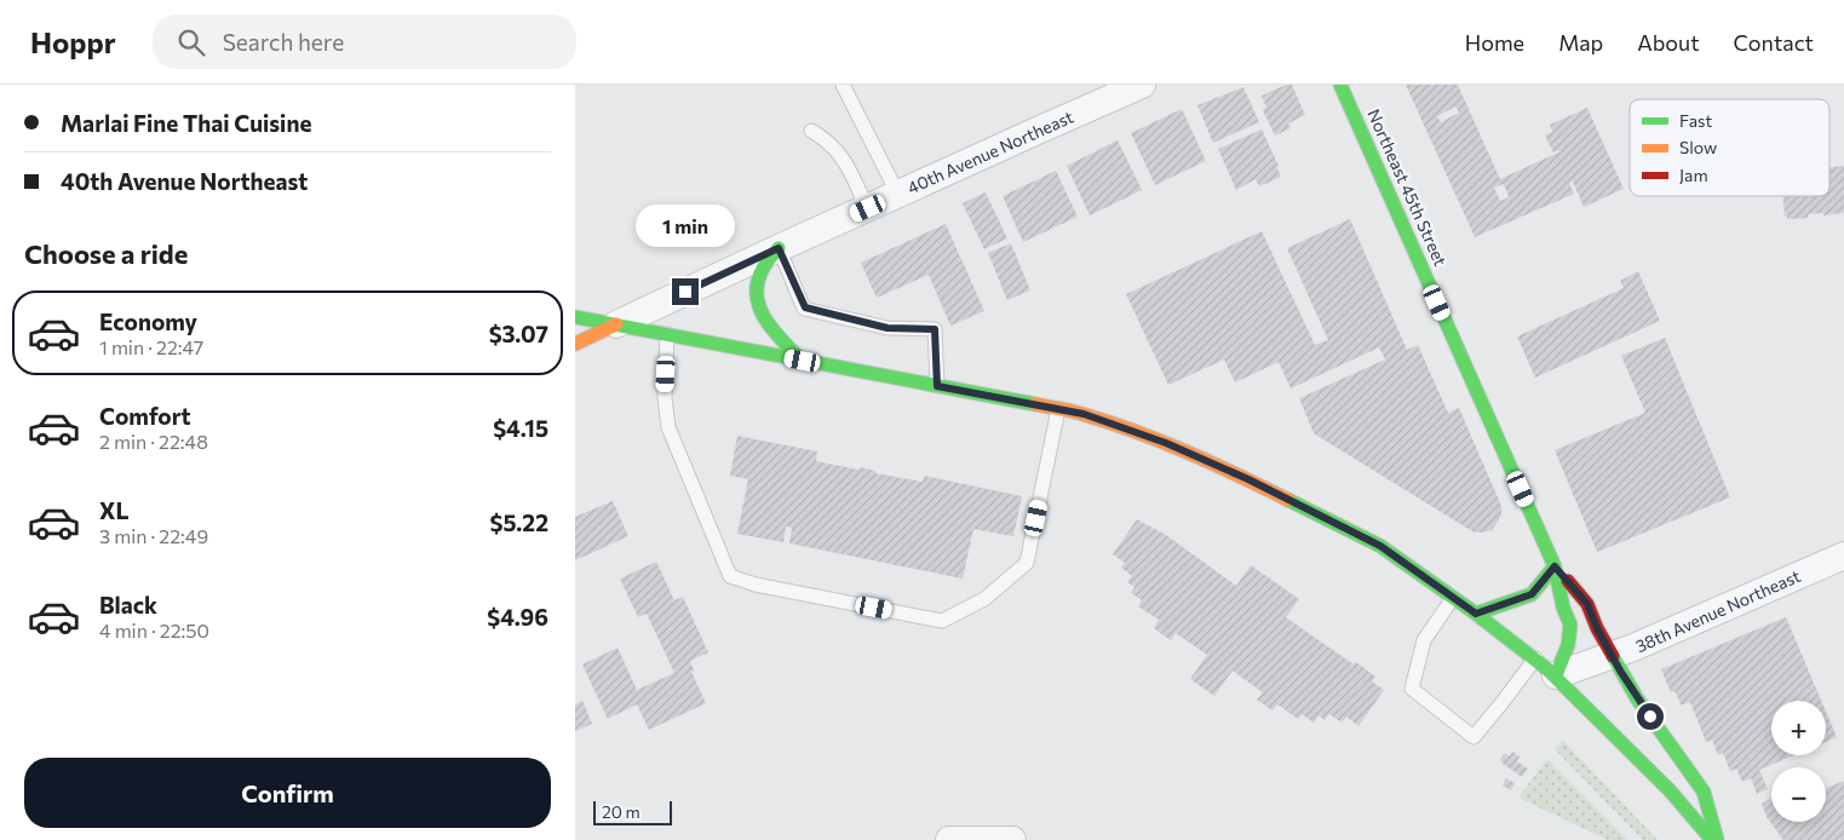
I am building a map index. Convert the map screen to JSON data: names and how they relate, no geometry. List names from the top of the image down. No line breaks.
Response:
{"streets":{"main road":["40th Avenue Northeast","Northeast 45th Street"],"street":["38th Avenue Northeast"]},"crossings":[["Northeast 45th Street","38th Avenue Northeast"]],"legend":["Fast","Slow","Jam"],"scale_bar":"20 m","page":{"header":"Hoppr","search":"Search here","nav":["Home","Map","About","Contact"],"banner":["Marlai Fine Thai Cuisine","40th Avenue Northeast"],"bubble":"1 min","heading":"Choose a ride","list":[{"name":"Economy","note":"1 min · 22:47","value":"$3.07"},{"name":"Comfort","note":"2 min · 22:48","value":"$4.15"},{"name":"XL","note":"3 min · 22:49","value":"$5.22"},{"name":"Black","note":"4 min · 22:50","value":"$4.96"}],"map_buttons":["+","−"],"buttons":"Confirm","scale":"20 m"}}
